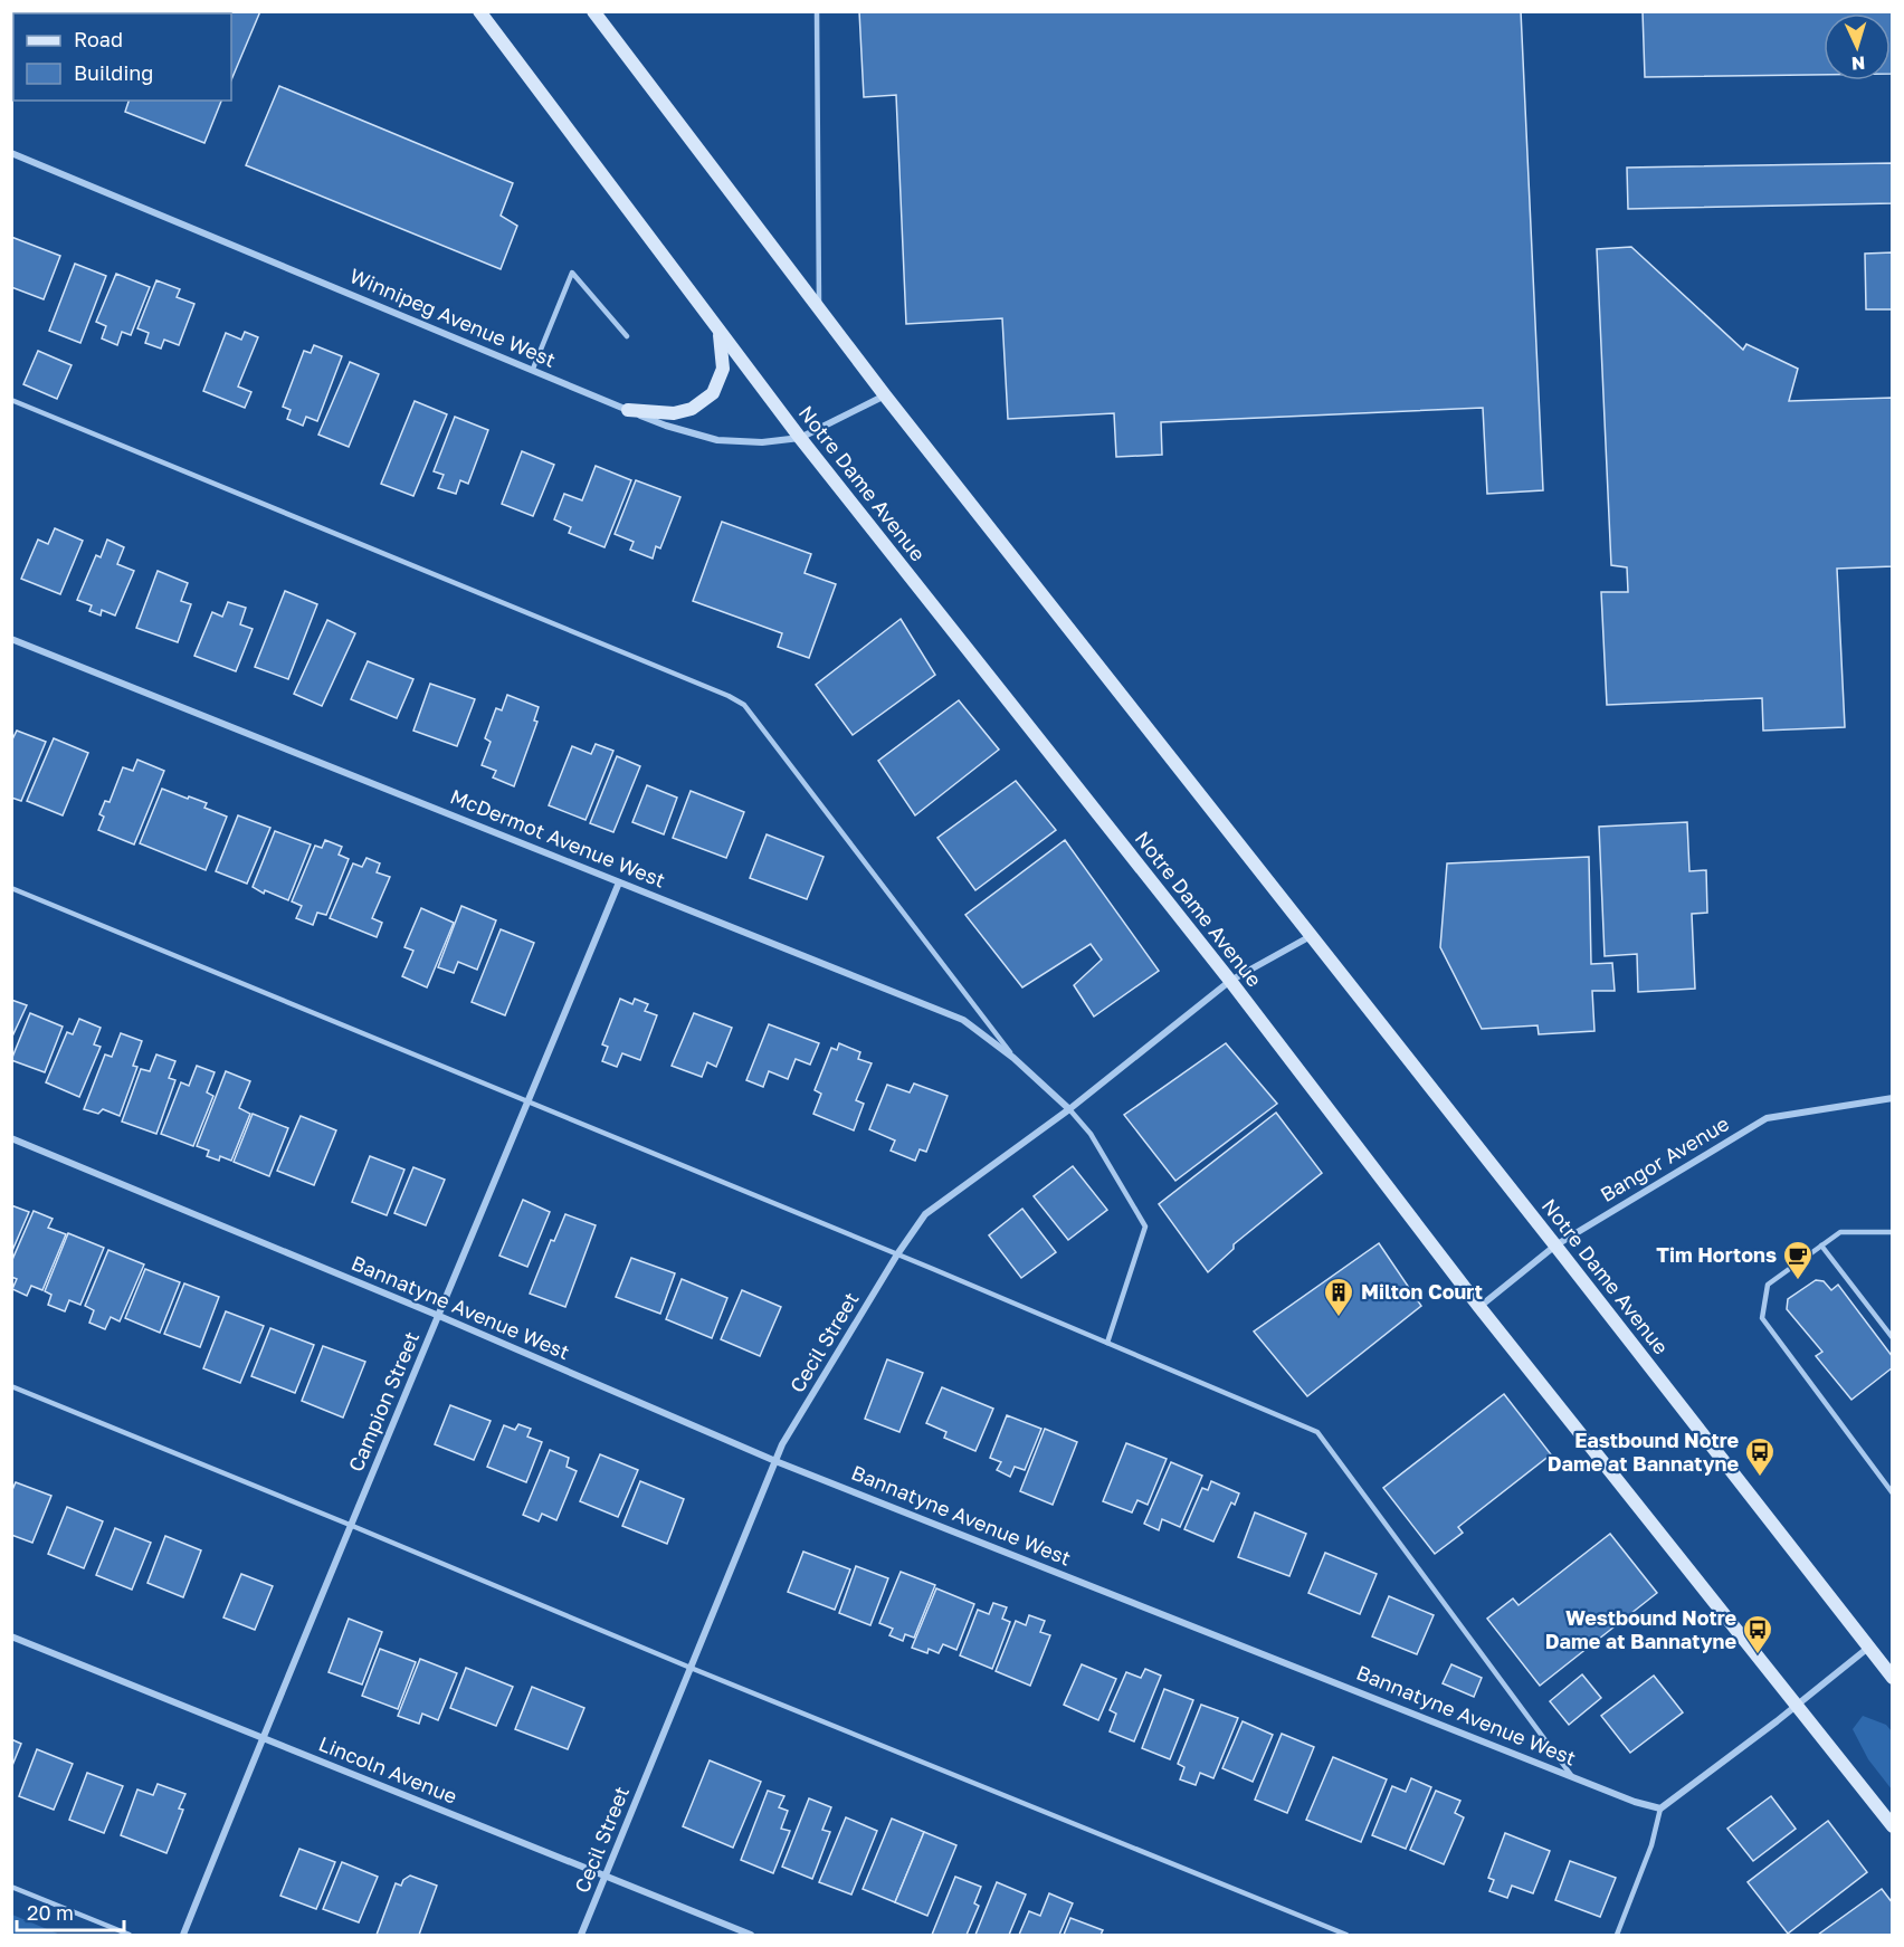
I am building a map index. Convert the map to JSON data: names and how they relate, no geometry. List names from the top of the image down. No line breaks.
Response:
{"streets":{"main road":["Notre Dame Avenue"],"street":["Winnipeg Avenue West","McDermot Avenue West","Bangor Avenue","Bannatyne Avenue West","Cecil Street","Campion Street","Lincoln Avenue"]},"crossings":[["Winnipeg Avenue West","Notre Dame Avenue"],["Notre Dame Avenue","Bangor Avenue"],["Notre Dame Avenue","Cecil Street"],["McDermot Avenue West","Cecil Street"],["McDermot Avenue West","Campion Street"],["Bannatyne Avenue West","Cecil Street"],["Bannatyne Avenue West","Campion Street"],["Cecil Street","Lincoln Avenue"],["Campion Street","Lincoln Avenue"]],"places":{"cafe":["Tim Hortons"],"building":["Milton Court"],"bus stop":["Eastbound Notre Dame at Bannatyne","Westbound Notre Dame at Bannatyne"]},"legend":["Road","Building"],"scale_bar":"20 m","north":"bottom"}
